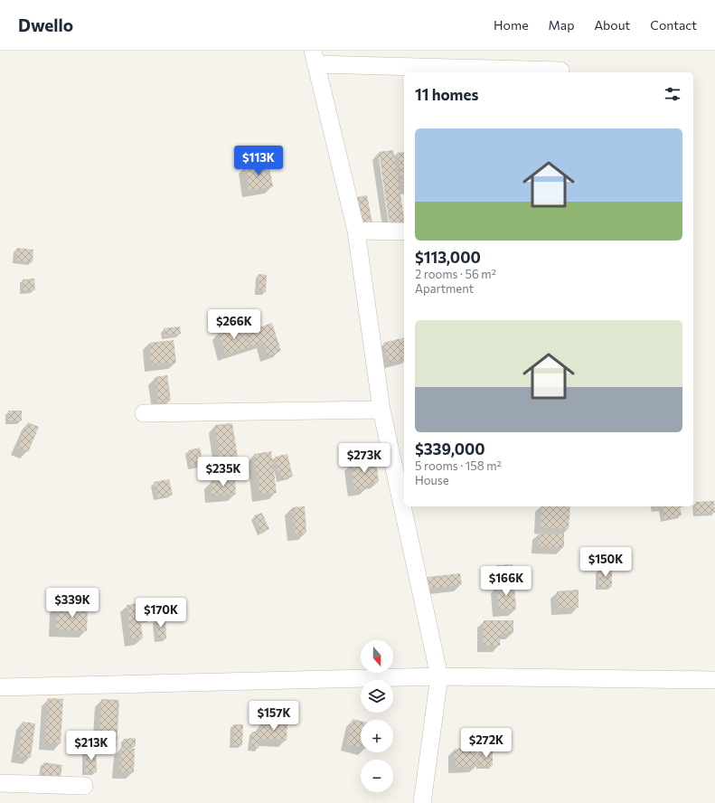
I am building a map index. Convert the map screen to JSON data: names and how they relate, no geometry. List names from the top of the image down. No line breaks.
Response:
{"north":"bottom","page":{"header":"Dwello","nav":["Home","Map","About","Contact"],"heading":"11 homes","list":[{"name":"$113,000","note":"2 rooms · 56 m² · Apartment"},{"name":"$339,000","note":"5 rooms · 158 m² · House"}],"price":["$113K","$266K","$273K","$235K","$150K","$166K","$339K","$170K","$157K","$272K","$213K"],"map_buttons":["+","−"]}}
